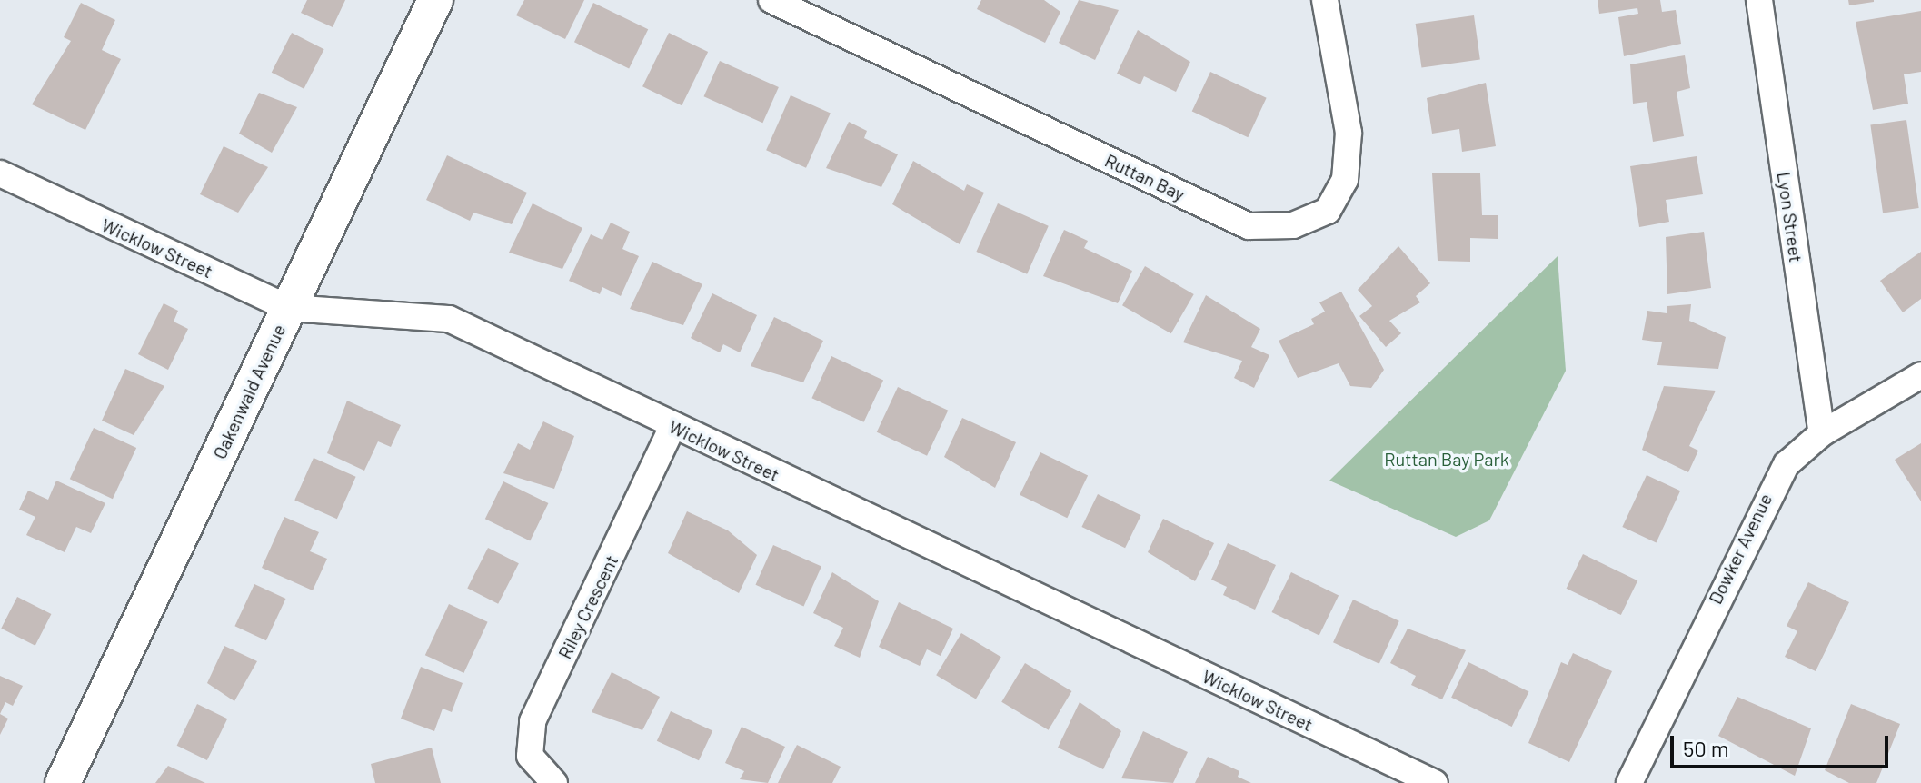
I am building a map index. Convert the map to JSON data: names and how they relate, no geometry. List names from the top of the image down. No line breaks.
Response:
{"streets":{"street":["Ruttan Bay","Lyon Street","Wicklow Street","Oakenwald Avenue","Dowker Avenue","Riley Crescent"]},"crossings":[["Lyon Street","Dowker Avenue"],["Wicklow Street","Oakenwald Avenue"],["Wicklow Street","Riley Crescent"]],"parks":["Ruttan Bay Park"],"scale_bar":"50 m"}
